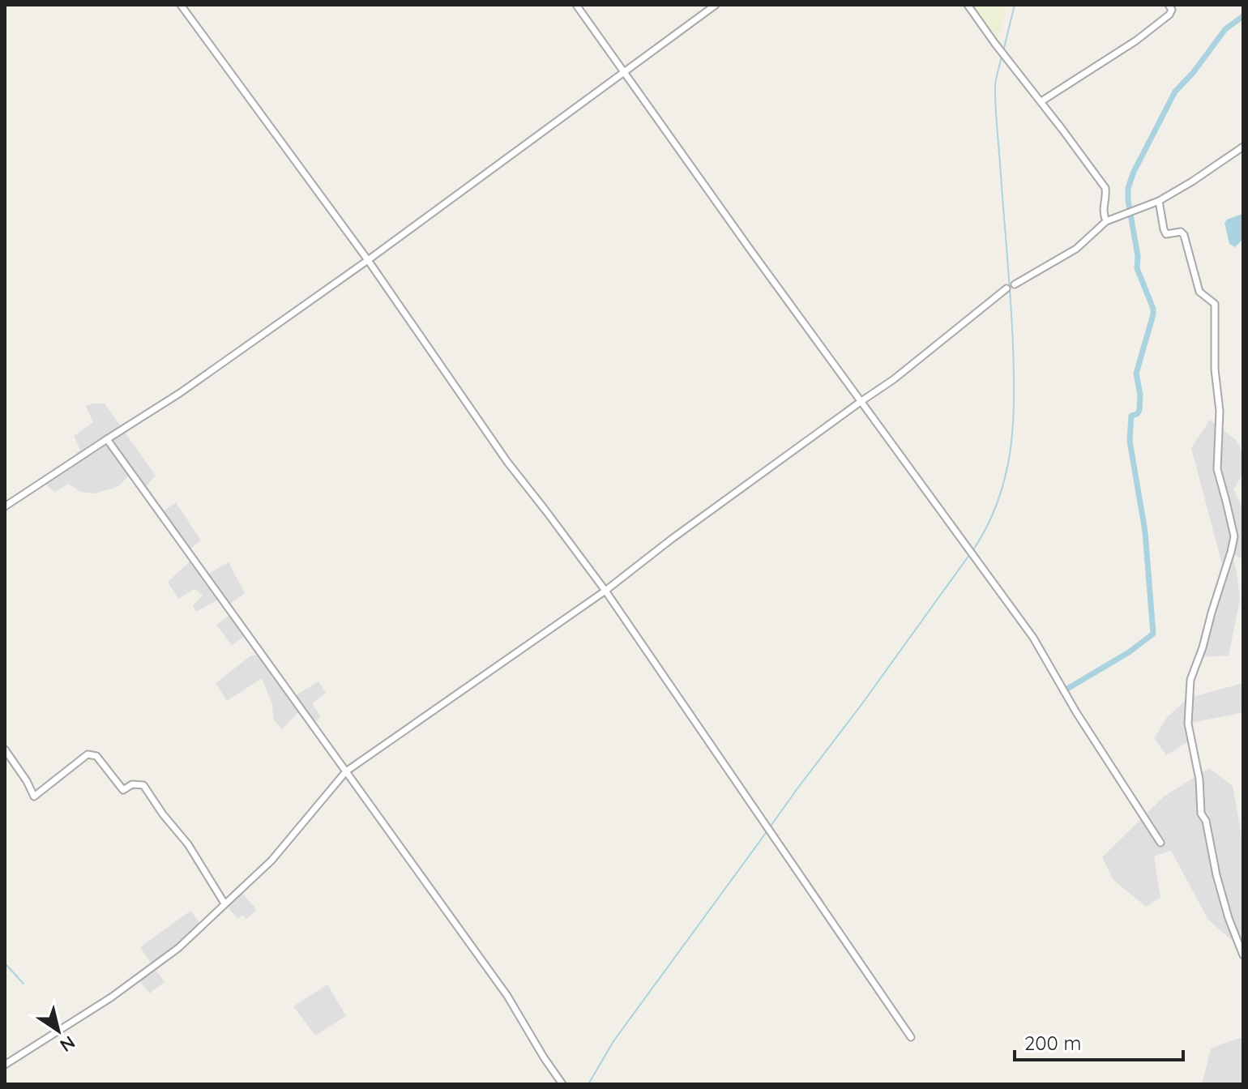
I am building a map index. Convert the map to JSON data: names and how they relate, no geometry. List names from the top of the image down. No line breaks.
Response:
{"scale_bar":"200 m","north":"bottom right"}
